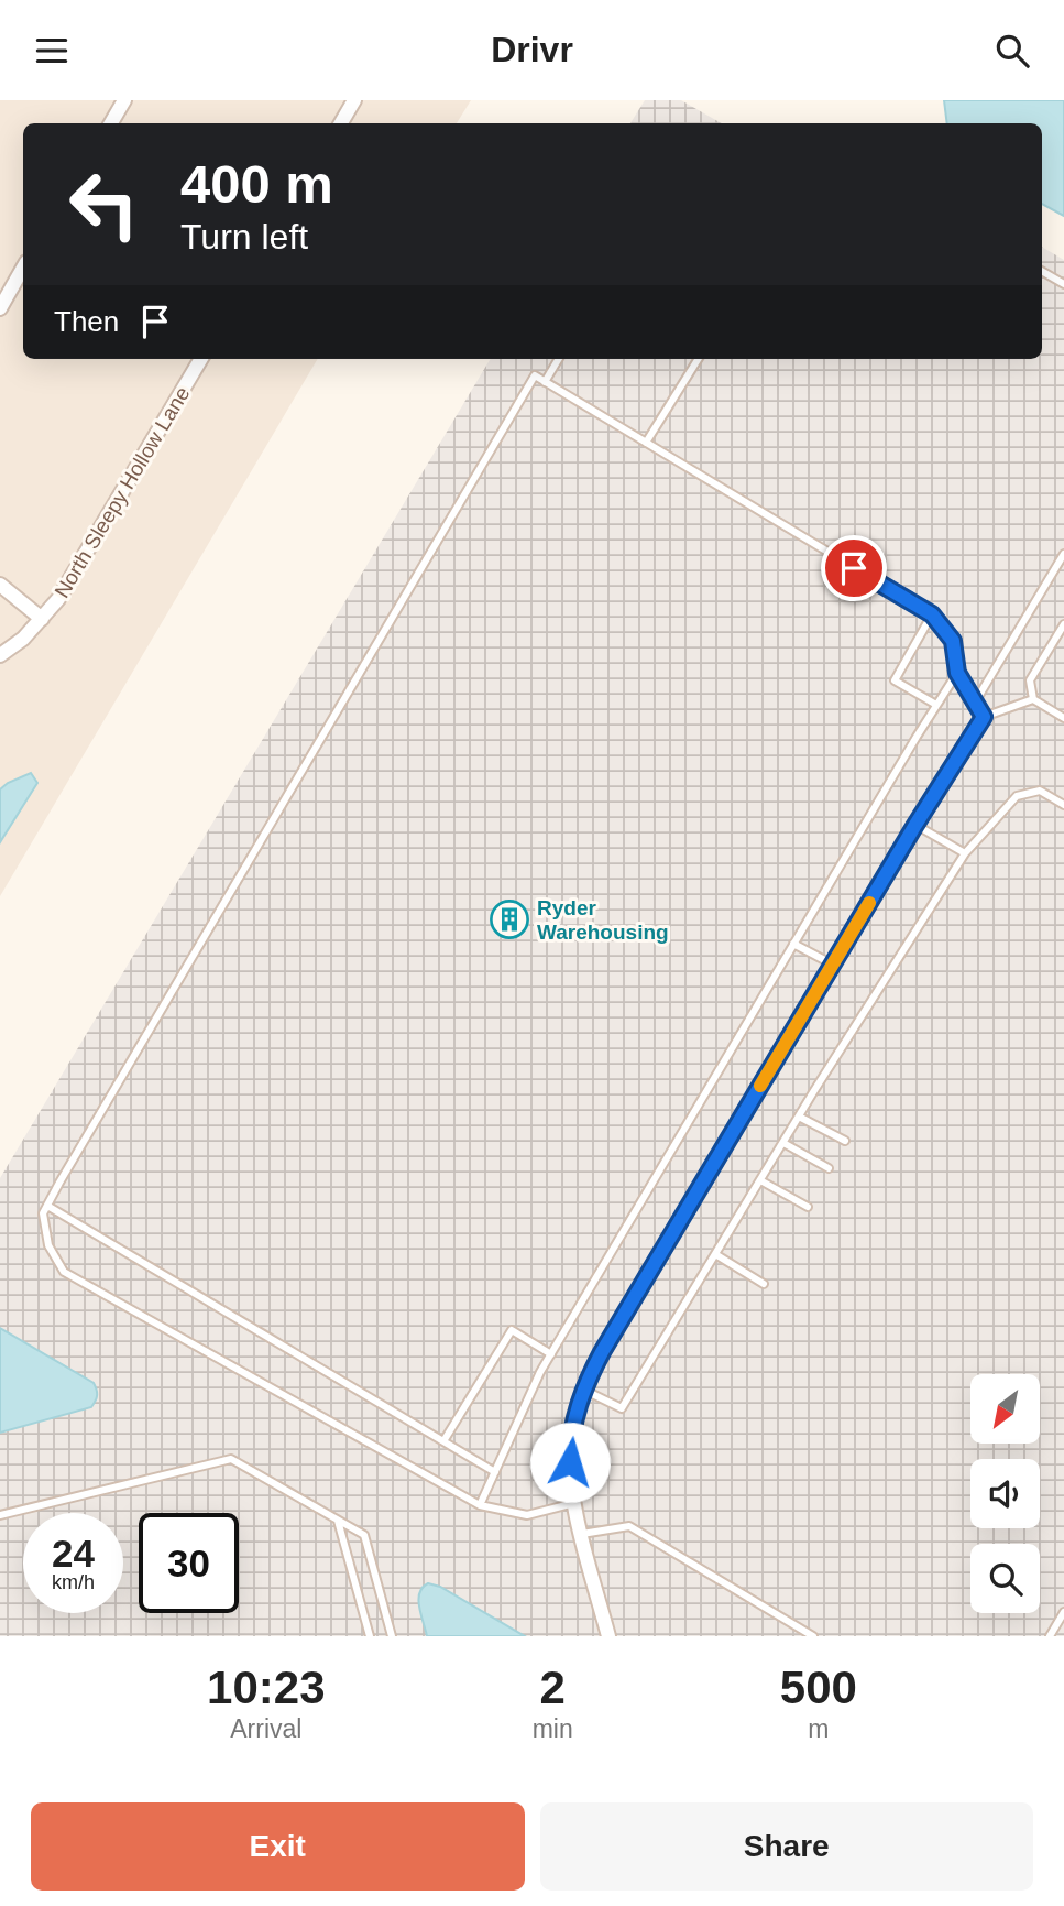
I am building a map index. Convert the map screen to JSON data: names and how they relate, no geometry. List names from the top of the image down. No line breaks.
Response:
{"streets":{"street":["North Sleepy Hollow Lane"]},"places":{"building":["Ryder Warehousing"]},"north":"bottom left","page":{"header":"Drivr","turn":["400 m","Turn left"],"then":"Then","speed":"24 km/h","limit":"30","eta":["10:23","Arrival","2","min","500","m"],"buttons":["Exit","Share"]}}
